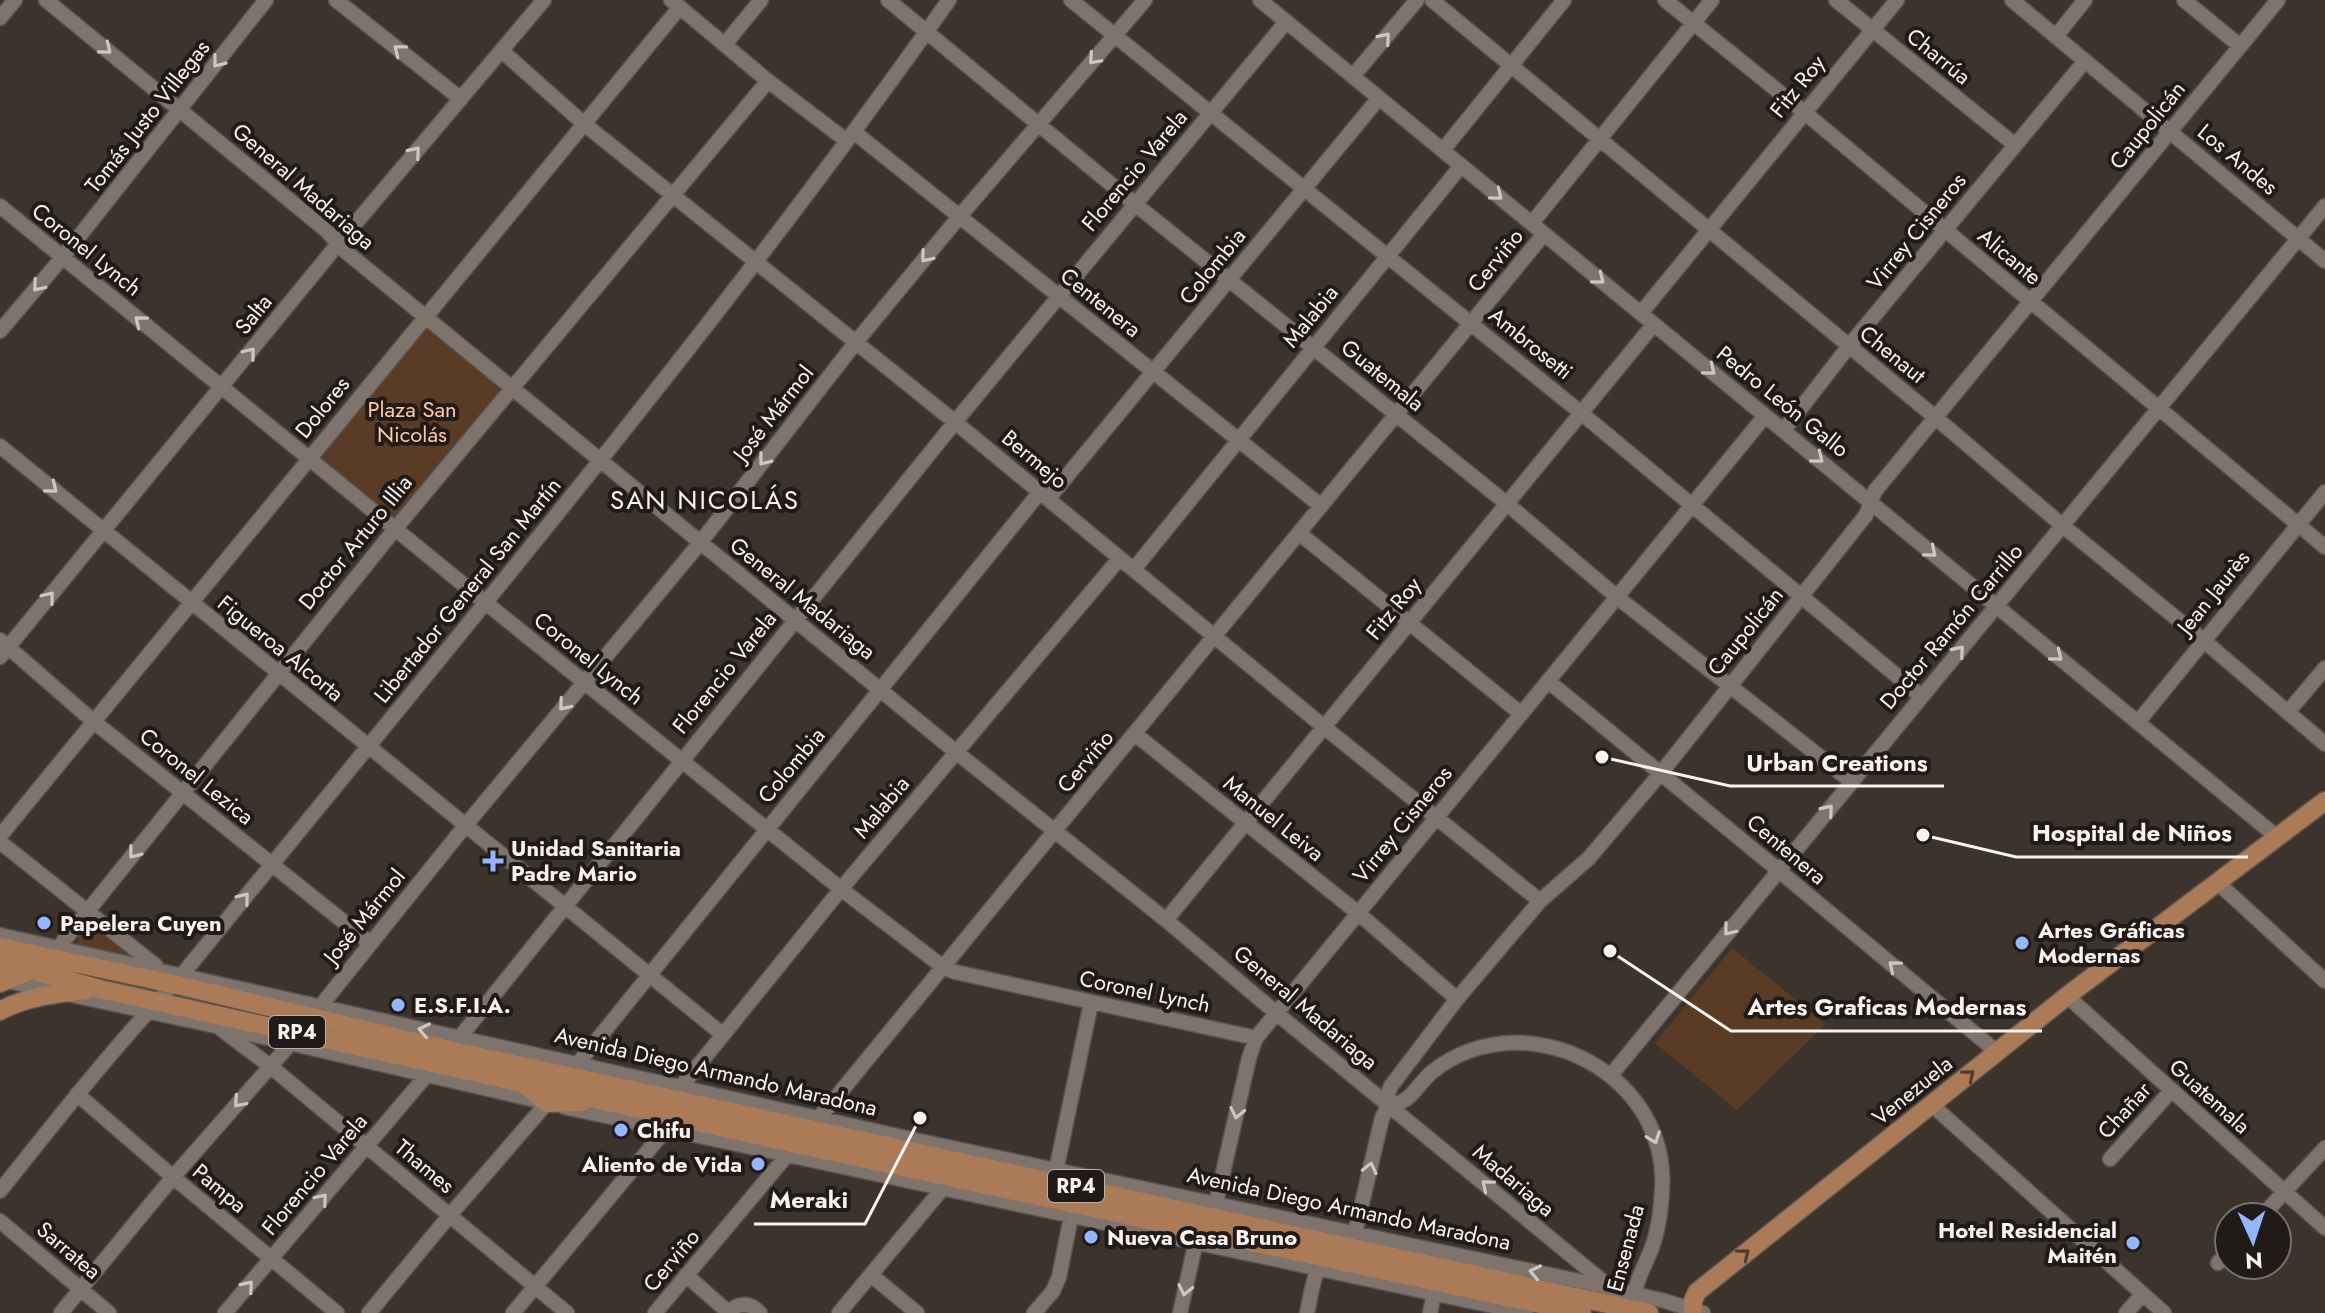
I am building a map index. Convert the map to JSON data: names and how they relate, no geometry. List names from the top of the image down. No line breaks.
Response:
{"streets":{"main road":["Doctor Arturo Illia","RP4","Avenida Diego Armando Maradona","Venezuela"],"street":["Charrúa","Fitz Roy","Tomás Justo Villegas","Caupolicán","Los Andes","Florencio Varela","General Madariaga","Virrey Cisneros","Coronel Lynch","Alicante","Cerviño","Colombia","Centenera","Salta","Malabia","Ambrosetti","Chenaut","Guatemala","Pedro León Gallo","Dolores","José Mármol","Bermejo","Libertador General San Martín","Jean Jaurès","Doctor Ramón Carrillo","Figueroa Alcorta","Coronel Lezica","Manuel Leiva","Chañar","Thames","Madariaga","Pampa","Ensenada","Sarratea"]},"crossings":[["Charrúa","Fitz Roy"],["Charrúa","Virrey Cisneros"],["Fitz Roy","General Madariaga"],["Fitz Roy","Alicante"],["Fitz Roy","Ambrosetti"],["Fitz Roy","Chenaut"],["Fitz Roy","Guatemala"],["Fitz Roy","Pedro León Gallo"],["Fitz Roy","Bermejo"],["Fitz Roy","Manuel Leiva"],["Tomás Justo Villegas","General Madariaga"],["Tomás Justo Villegas","Coronel Lynch"],["Caupolicán","Los Andes"],["Caupolicán","General Madariaga"],["Caupolicán","Alicante"],["Caupolicán","Centenera"],["Caupolicán","Ambrosetti"],["Caupolicán","Chenaut"],["Caupolicán","Guatemala"],["Caupolicán","Pedro León Gallo"],["Caupolicán","Bermejo"],["Caupolicán","Manuel Leiva"],["Caupolicán","Avenida Diego Armando Maradona"],["Caupolicán","Madariaga"],["Caupolicán","Ensenada"],["Los Andes","Virrey Cisneros"],["Los Andes","Doctor Ramón Carrillo"],["Florencio Varela","General Madariaga"],["Florencio Varela","Coronel Lynch"],["Florencio Varela","Centenera"],["Florencio Varela","Ambrosetti"],["Florencio Varela","Guatemala"],["Florencio Varela","Pedro León Gallo"],["Florencio Varela","Bermejo"],["Florencio Varela","Figueroa Alcorta"],["Florencio Varela","Avenida Diego Armando Maradona"],["Florencio Varela","Thames"],["Florencio Varela","Pampa"],["General Madariaga","Virrey Cisneros"],["General Madariaga","Cerviño"],["General Madariaga","Colombia"],["General Madariaga","Salta"],["General Madariaga","Malabia"],["General Madariaga","Dolores"],["General Madariaga","José Mármol"],["General Madariaga","Doctor Arturo Illia"],["General Madariaga","Libertador General San Martín"],["General Madariaga","Madariaga"],["General Madariaga","Ensenada"],["Virrey Cisneros","Coronel Lynch"],["Virrey Cisneros","Alicante"],["Virrey Cisneros","Centenera"],["Virrey Cisneros","Ambrosetti"],["Virrey Cisneros","Chenaut"],["Virrey Cisneros","Guatemala"],["Virrey Cisneros","Pedro León Gallo"],["Virrey Cisneros","Bermejo"],["Virrey Cisneros","Manuel Leiva"],["Virrey Cisneros","Avenida Diego Armando Maradona"],["Coronel Lynch","Cerviño"],["Coronel Lynch","Colombia"],["Coronel Lynch","Salta"],["Coronel Lynch","Malabia"],["Coronel Lynch","Dolores"],["Coronel Lynch","José Mármol"],["Coronel Lynch","Doctor Arturo Illia"],["Coronel Lynch","Libertador General San Martín"],["Alicante","Cerviño"],["Alicante","Jean Jaurès"],["Alicante","Doctor Ramón Carrillo"],["Cerviño","Centenera"],["Cerviño","Ambrosetti"],["Cerviño","Chenaut"],["Cerviño","Guatemala"],["Cerviño","Pedro León Gallo"],["Cerviño","Bermejo"],["Cerviño","Manuel Leiva"],["Cerviño","Avenida Diego Armando Maradona"],["Colombia","Centenera"],["Colombia","Ambrosetti"],["Colombia","Guatemala"],["Colombia","Pedro León Gallo"],["Colombia","Bermejo"],["Colombia","Figueroa Alcorta"],["Colombia","Avenida Diego Armando Maradona"],["Centenera","Malabia"],["Centenera","Dolores"],["Centenera","José Mármol"],["Centenera","Doctor Arturo Illia"],["Centenera","Libertador General San Martín"],["Centenera","Doctor Ramón Carrillo"],["Centenera","Venezuela"],["Salta","Bermejo"],["Salta","Figueroa Alcorta"],["Salta","Coronel Lezica"],["Malabia","Ambrosetti"],["Malabia","Guatemala"],["Malabia","Pedro León Gallo"],["Malabia","Bermejo"],["Malabia","Figueroa Alcorta"],["Malabia","Avenida Diego Armando Maradona"],["Ambrosetti","José Mármol"],["Ambrosetti","Doctor Ramón Carrillo"],["Chenaut","Jean Jaurès"],["Chenaut","Doctor Ramón Carrillo"],["Guatemala","José Mármol"],["Guatemala","Libertador General San Martín"],["Guatemala","Doctor Ramón Carrillo"],["Guatemala","Venezuela"],["Guatemala","Chañar"],["Pedro León Gallo","Jean Jaurès"],["Pedro León Gallo","Doctor Ramón Carrillo"],["Pedro León Gallo","Venezuela"],["Dolores","Bermejo"],["Dolores","Figueroa Alcorta"],["Dolores","Coronel Lezica"],["José Mármol","Bermejo"],["José Mármol","Figueroa Alcorta"],["José Mármol","Coronel Lezica"],["José Mármol","Avenida Diego Armando Maradona"],["Bermejo","Doctor Arturo Illia"],["Bermejo","Libertador General San Martín"],["Doctor Arturo Illia","Figueroa Alcorta"],["Doctor Arturo Illia","Coronel Lezica"],["Doctor Arturo Illia","Avenida Diego Armando Maradona"],["Libertador General San Martín","Figueroa Alcorta"],["Libertador General San Martín","Coronel Lezica"],["Libertador General San Martín","Avenida Diego Armando Maradona"],["Libertador General San Martín","Pampa"],["Doctor Ramón Carrillo","Ensenada"],["Avenida Diego Armando Maradona","Venezuela"],["Avenida Diego Armando Maradona","Thames"],["Avenida Diego Armando Maradona","Madariaga"],["Avenida Diego Armando Maradona","Ensenada"],["Madariaga","Ensenada"]],"one_way":["Tomás Justo Villegas","Salta","Pedro León Gallo","José Mármol","Venezuela","Madariaga","Ensenada"],"districts":["SAN NICOLÁS"],"parks":["Plaza San Nicolás"],"places":{"other":["Urban Creations","Hospital de Niños","Papelera Cuyen","Artes Gráficas Modernas","Artes Graficas Modernas","E.S.F.I.A.","Meraki","Chifu","Aliento de Vida","Nueva Casa Bruno","Hotel Residencial Maitén"],"health":["Unidad Sanitaria Padre Mario"]},"north":"bottom"}
